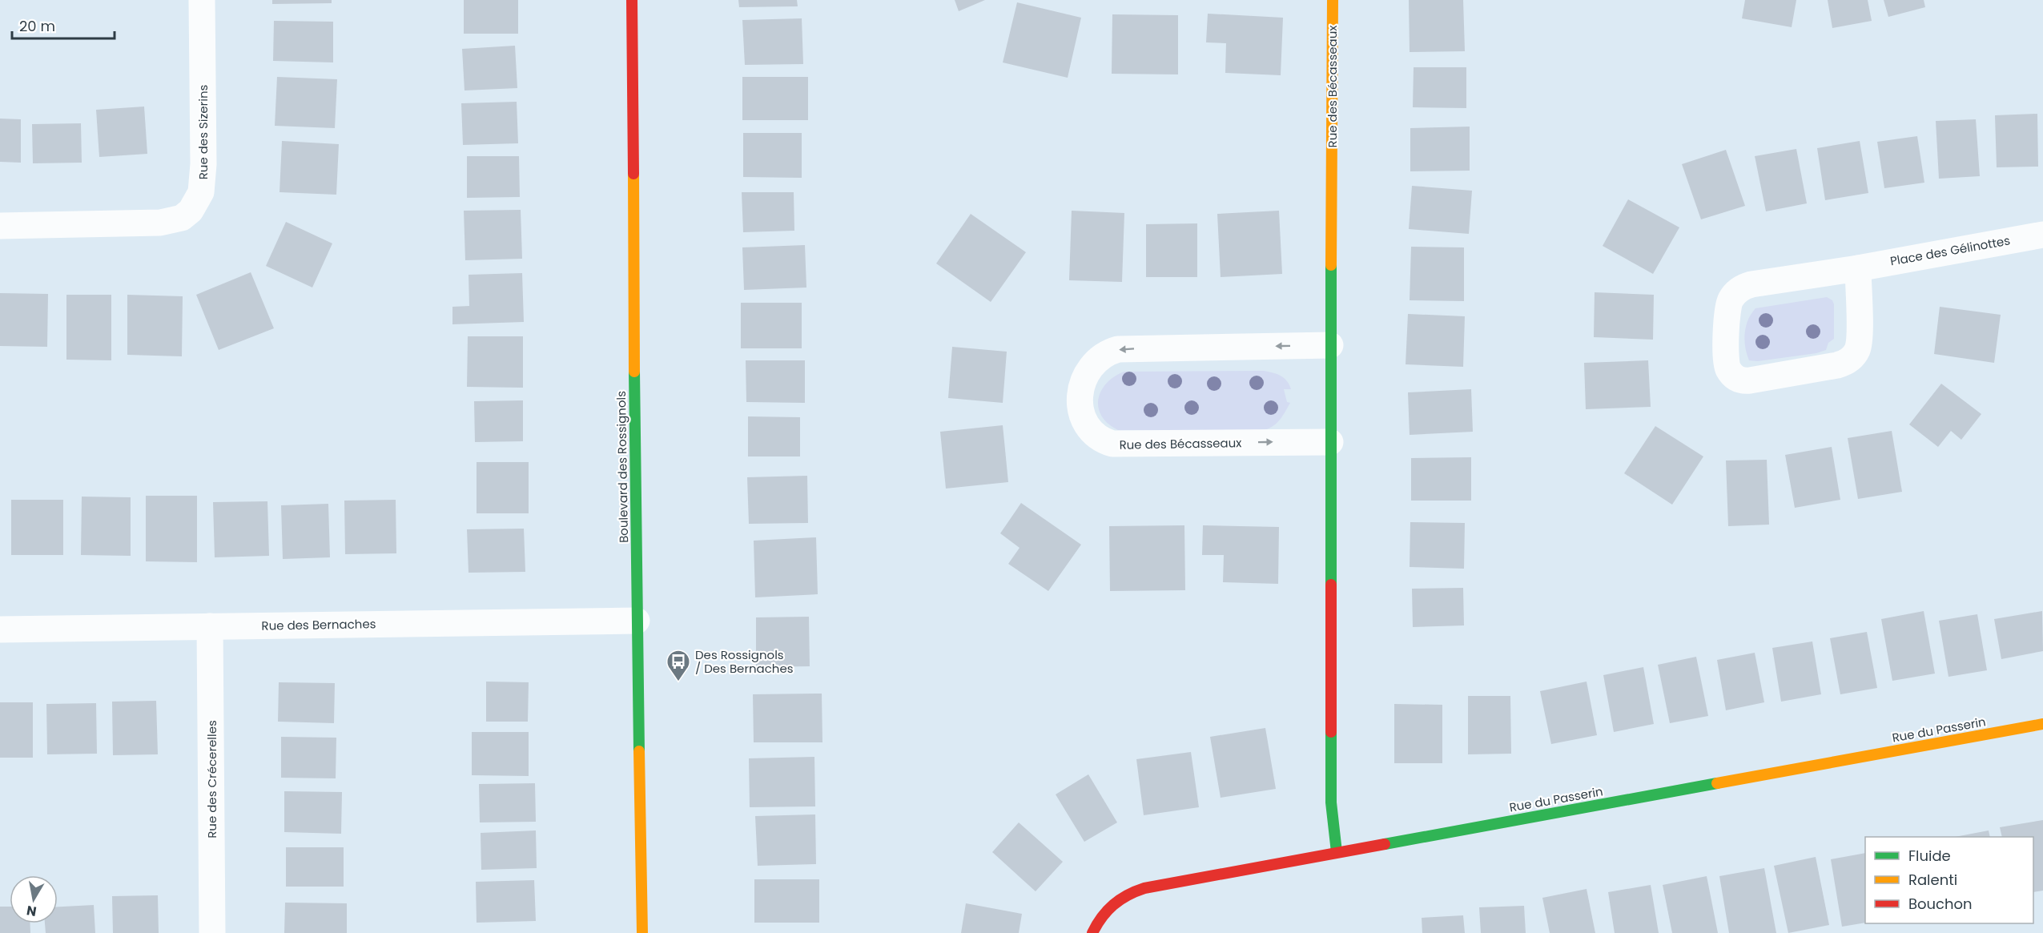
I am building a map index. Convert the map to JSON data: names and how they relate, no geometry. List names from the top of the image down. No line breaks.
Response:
{"streets":{"street":["Rue des Bécasseaux","Rue des Sizerins","Place des Gélinottes","Boulevard des Rossignols","Rue des Bernaches","Rue du Passerin","Rue des Crécerelles"]},"crossings":[["Rue des Bécasseaux","Rue du Passerin"],["Boulevard des Rossignols","Rue des Bernaches"],["Rue des Bernaches","Rue des Crécerelles"]],"places":{"bus stop":["Des Rossignols / Des Bernaches"]},"legend":["Fluide","Ralenti","Bouchon"],"scale_bar":"20 m","north":"bottom"}
